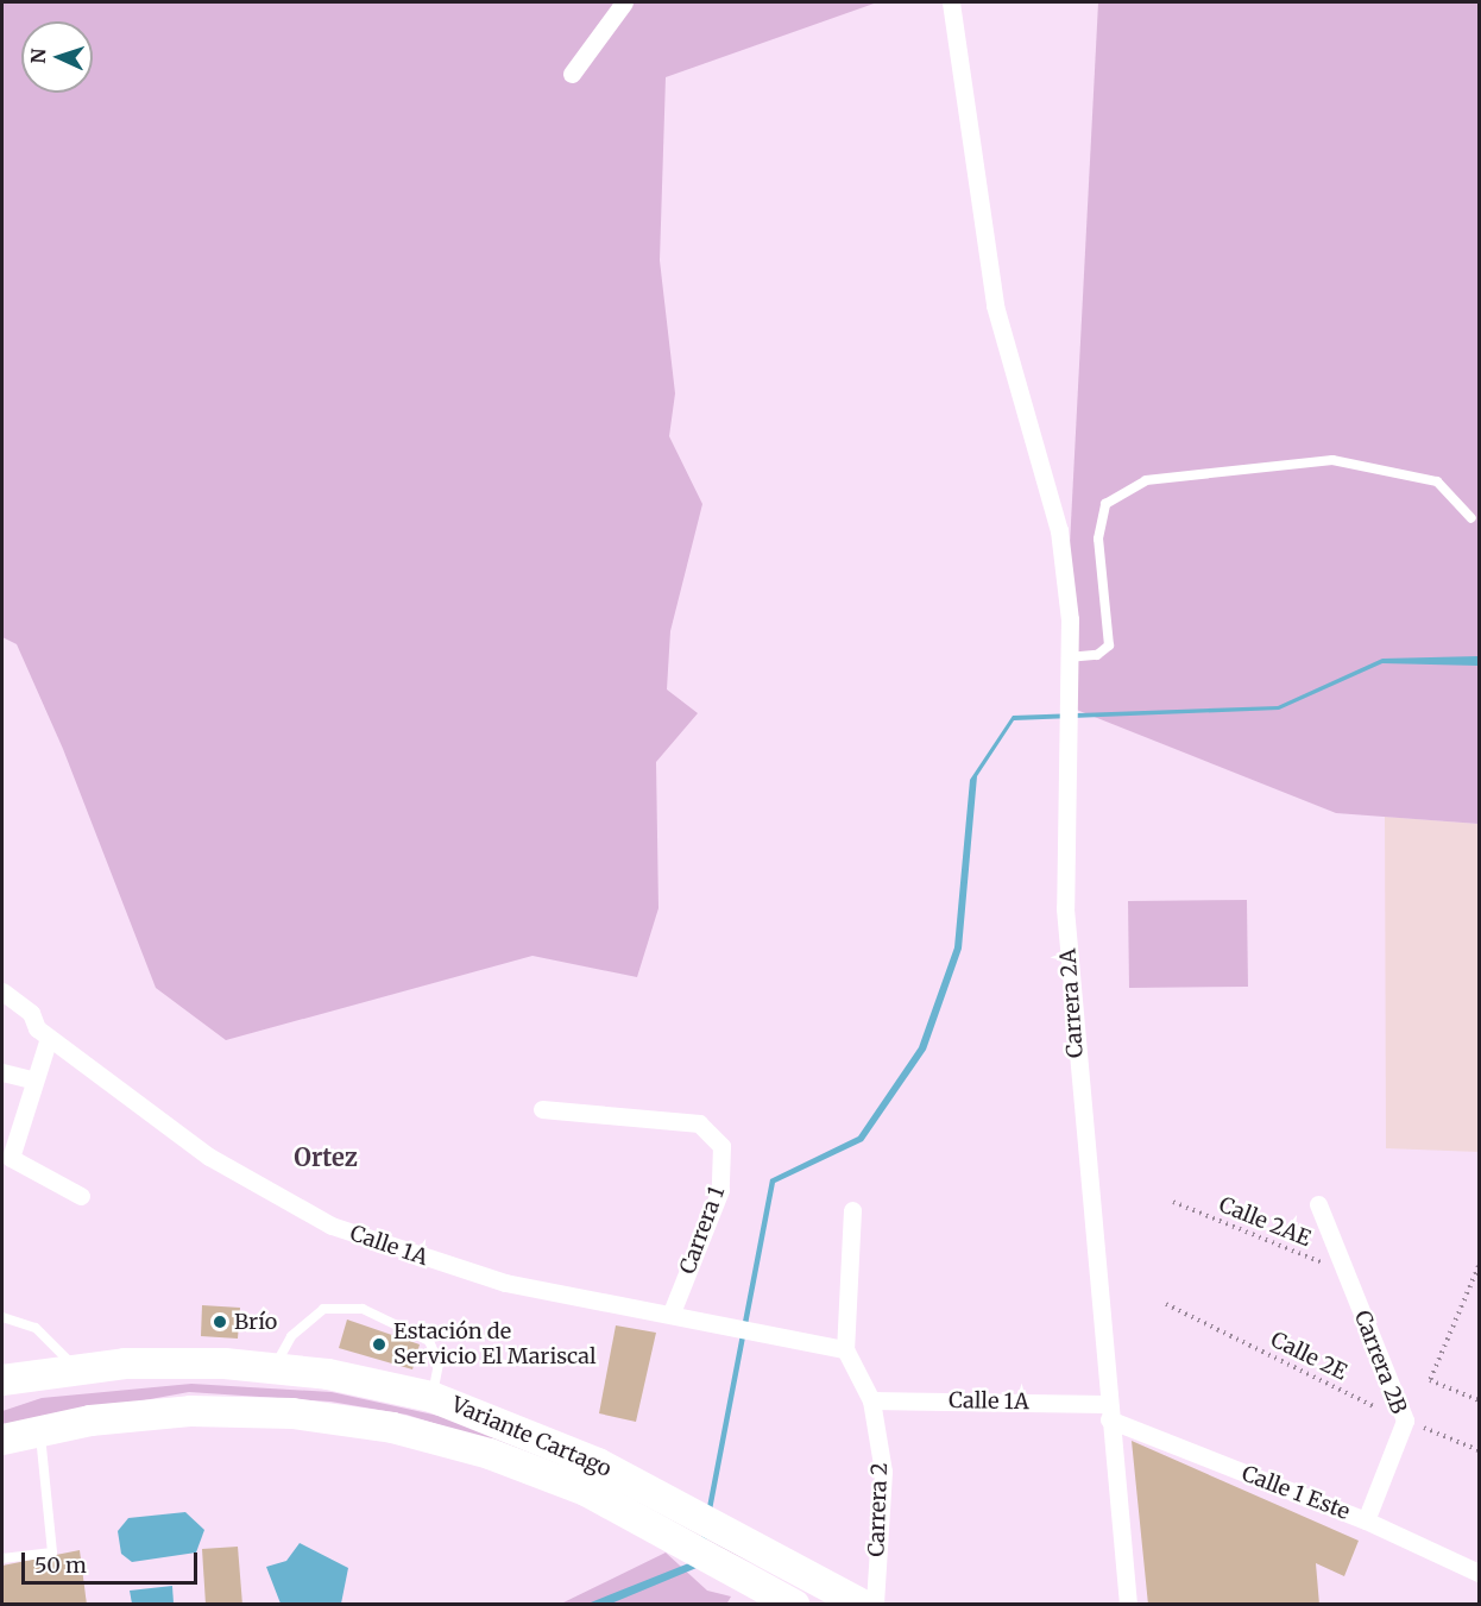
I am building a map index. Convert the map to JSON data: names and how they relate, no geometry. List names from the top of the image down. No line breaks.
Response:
{"streets":{"highway":["Variante Cartago"],"street":["Carrera 2A","Carrera 1","Calle 1A","Carrera 2B","Calle 1 Este","Carrera 2"],"path":["Calle 2AE","Calle 2E"]},"crossings":[["Carrera 2A","Calle 1A"],["Carrera 2A","Calle 1 Este"],["Calle 2AE","Carrera 2B"],["Carrera 1","Calle 1A"],["Calle 1A","Calle 1 Este"],["Calle 1A","Carrera 2"],["Calle 2E","Carrera 2B"],["Carrera 2B","Calle 1 Este"]],"districts":["Ortez"],"places":["Brío","Estación de Servicio El Mariscal"],"scale_bar":"50 m","north":"left"}
